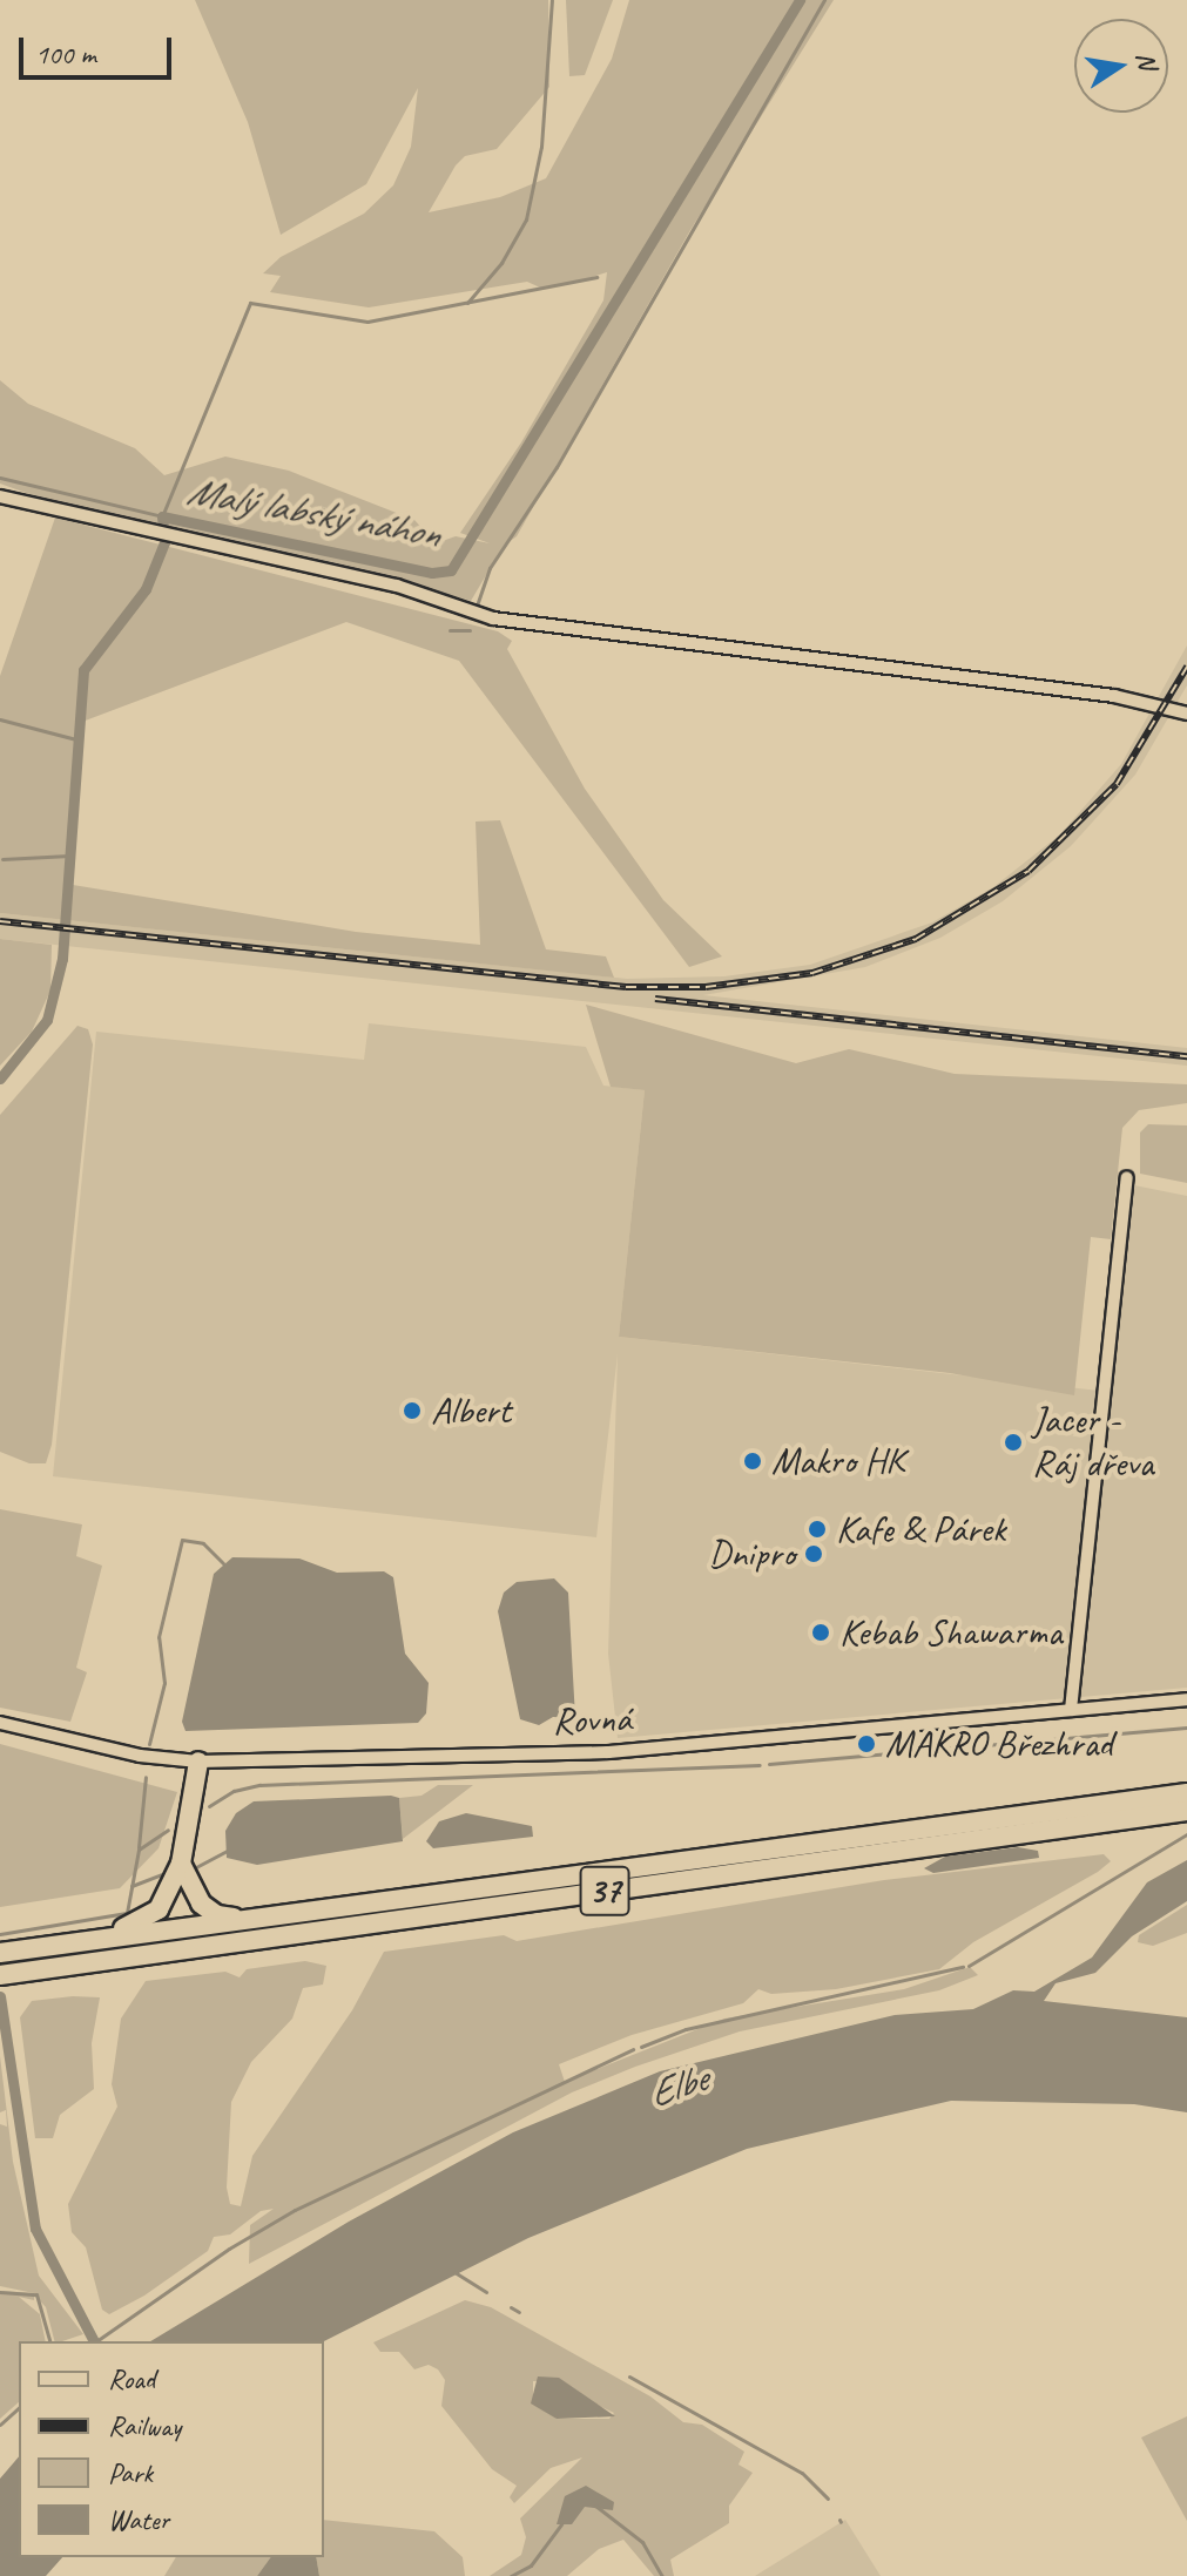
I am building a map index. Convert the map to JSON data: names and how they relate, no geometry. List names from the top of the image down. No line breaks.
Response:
{"streets":{"main road":["37"],"street":["Rovná"]},"water":["Malý labský náhon","Elbe"],"places":["Albert","Jacer - Ráj dřeva","Makro HK","Kafe & Párek","Dnipro","Kebab Shawarma","MAKRO Březhrad"],"legend":["Road","Railway","Park","Water"],"scale_bar":"100 m","north":"right"}
